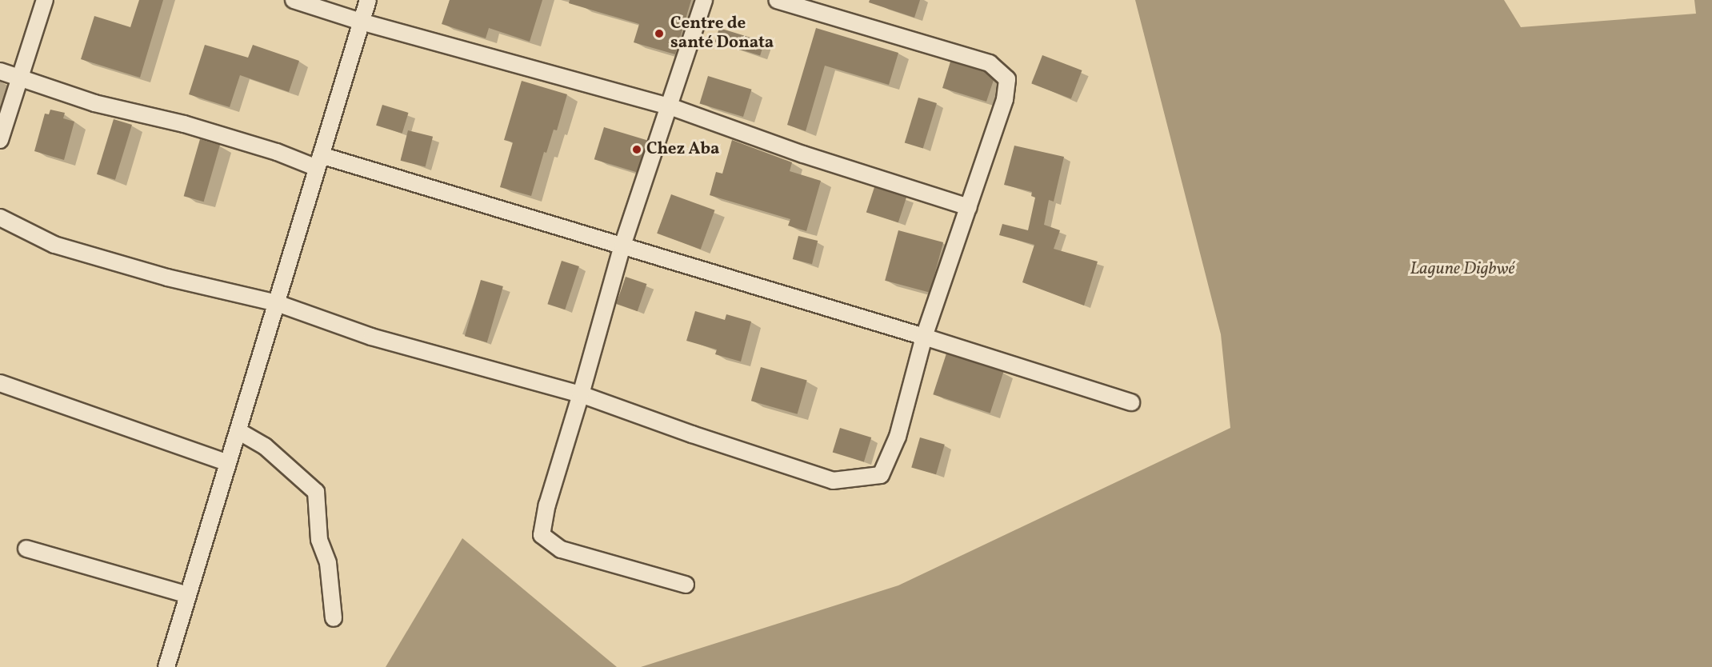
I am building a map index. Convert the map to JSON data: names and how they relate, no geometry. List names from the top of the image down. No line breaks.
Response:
{"water":["Lagune Digbwé"],"places":["Centre de santé Donata","Chez Aba"]}
